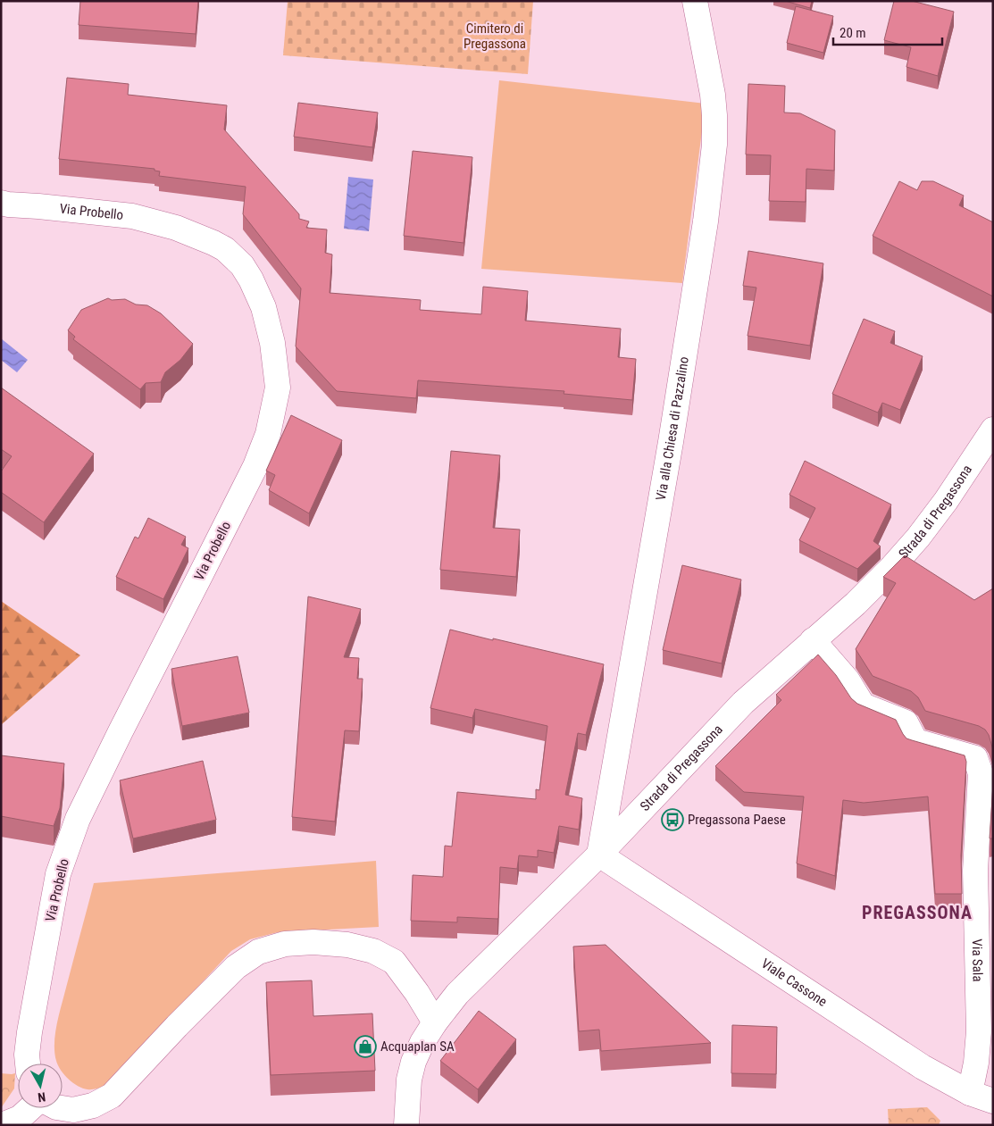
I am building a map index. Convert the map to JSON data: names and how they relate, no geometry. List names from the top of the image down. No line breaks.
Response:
{"streets":{"street":["Via Probello","Via alla Chiesa di Pazzalino","Strada di Pregassona","Via Sala","Viale Cassone"]},"crossings":[["Via alla Chiesa di Pazzalino","Strada di Pregassona"],["Via alla Chiesa di Pazzalino","Viale Cassone"],["Strada di Pregassona","Via Sala"],["Strada di Pregassona","Viale Cassone"],["Via Sala","Viale Cassone"]],"districts":["PREGASSONA"],"parks":["Cimitero di Pregassona"],"places":{"bus stop":["Pregassona Paese"],"shop":["Acquaplan SA"]},"scale_bar":"20 m","north":"bottom"}
